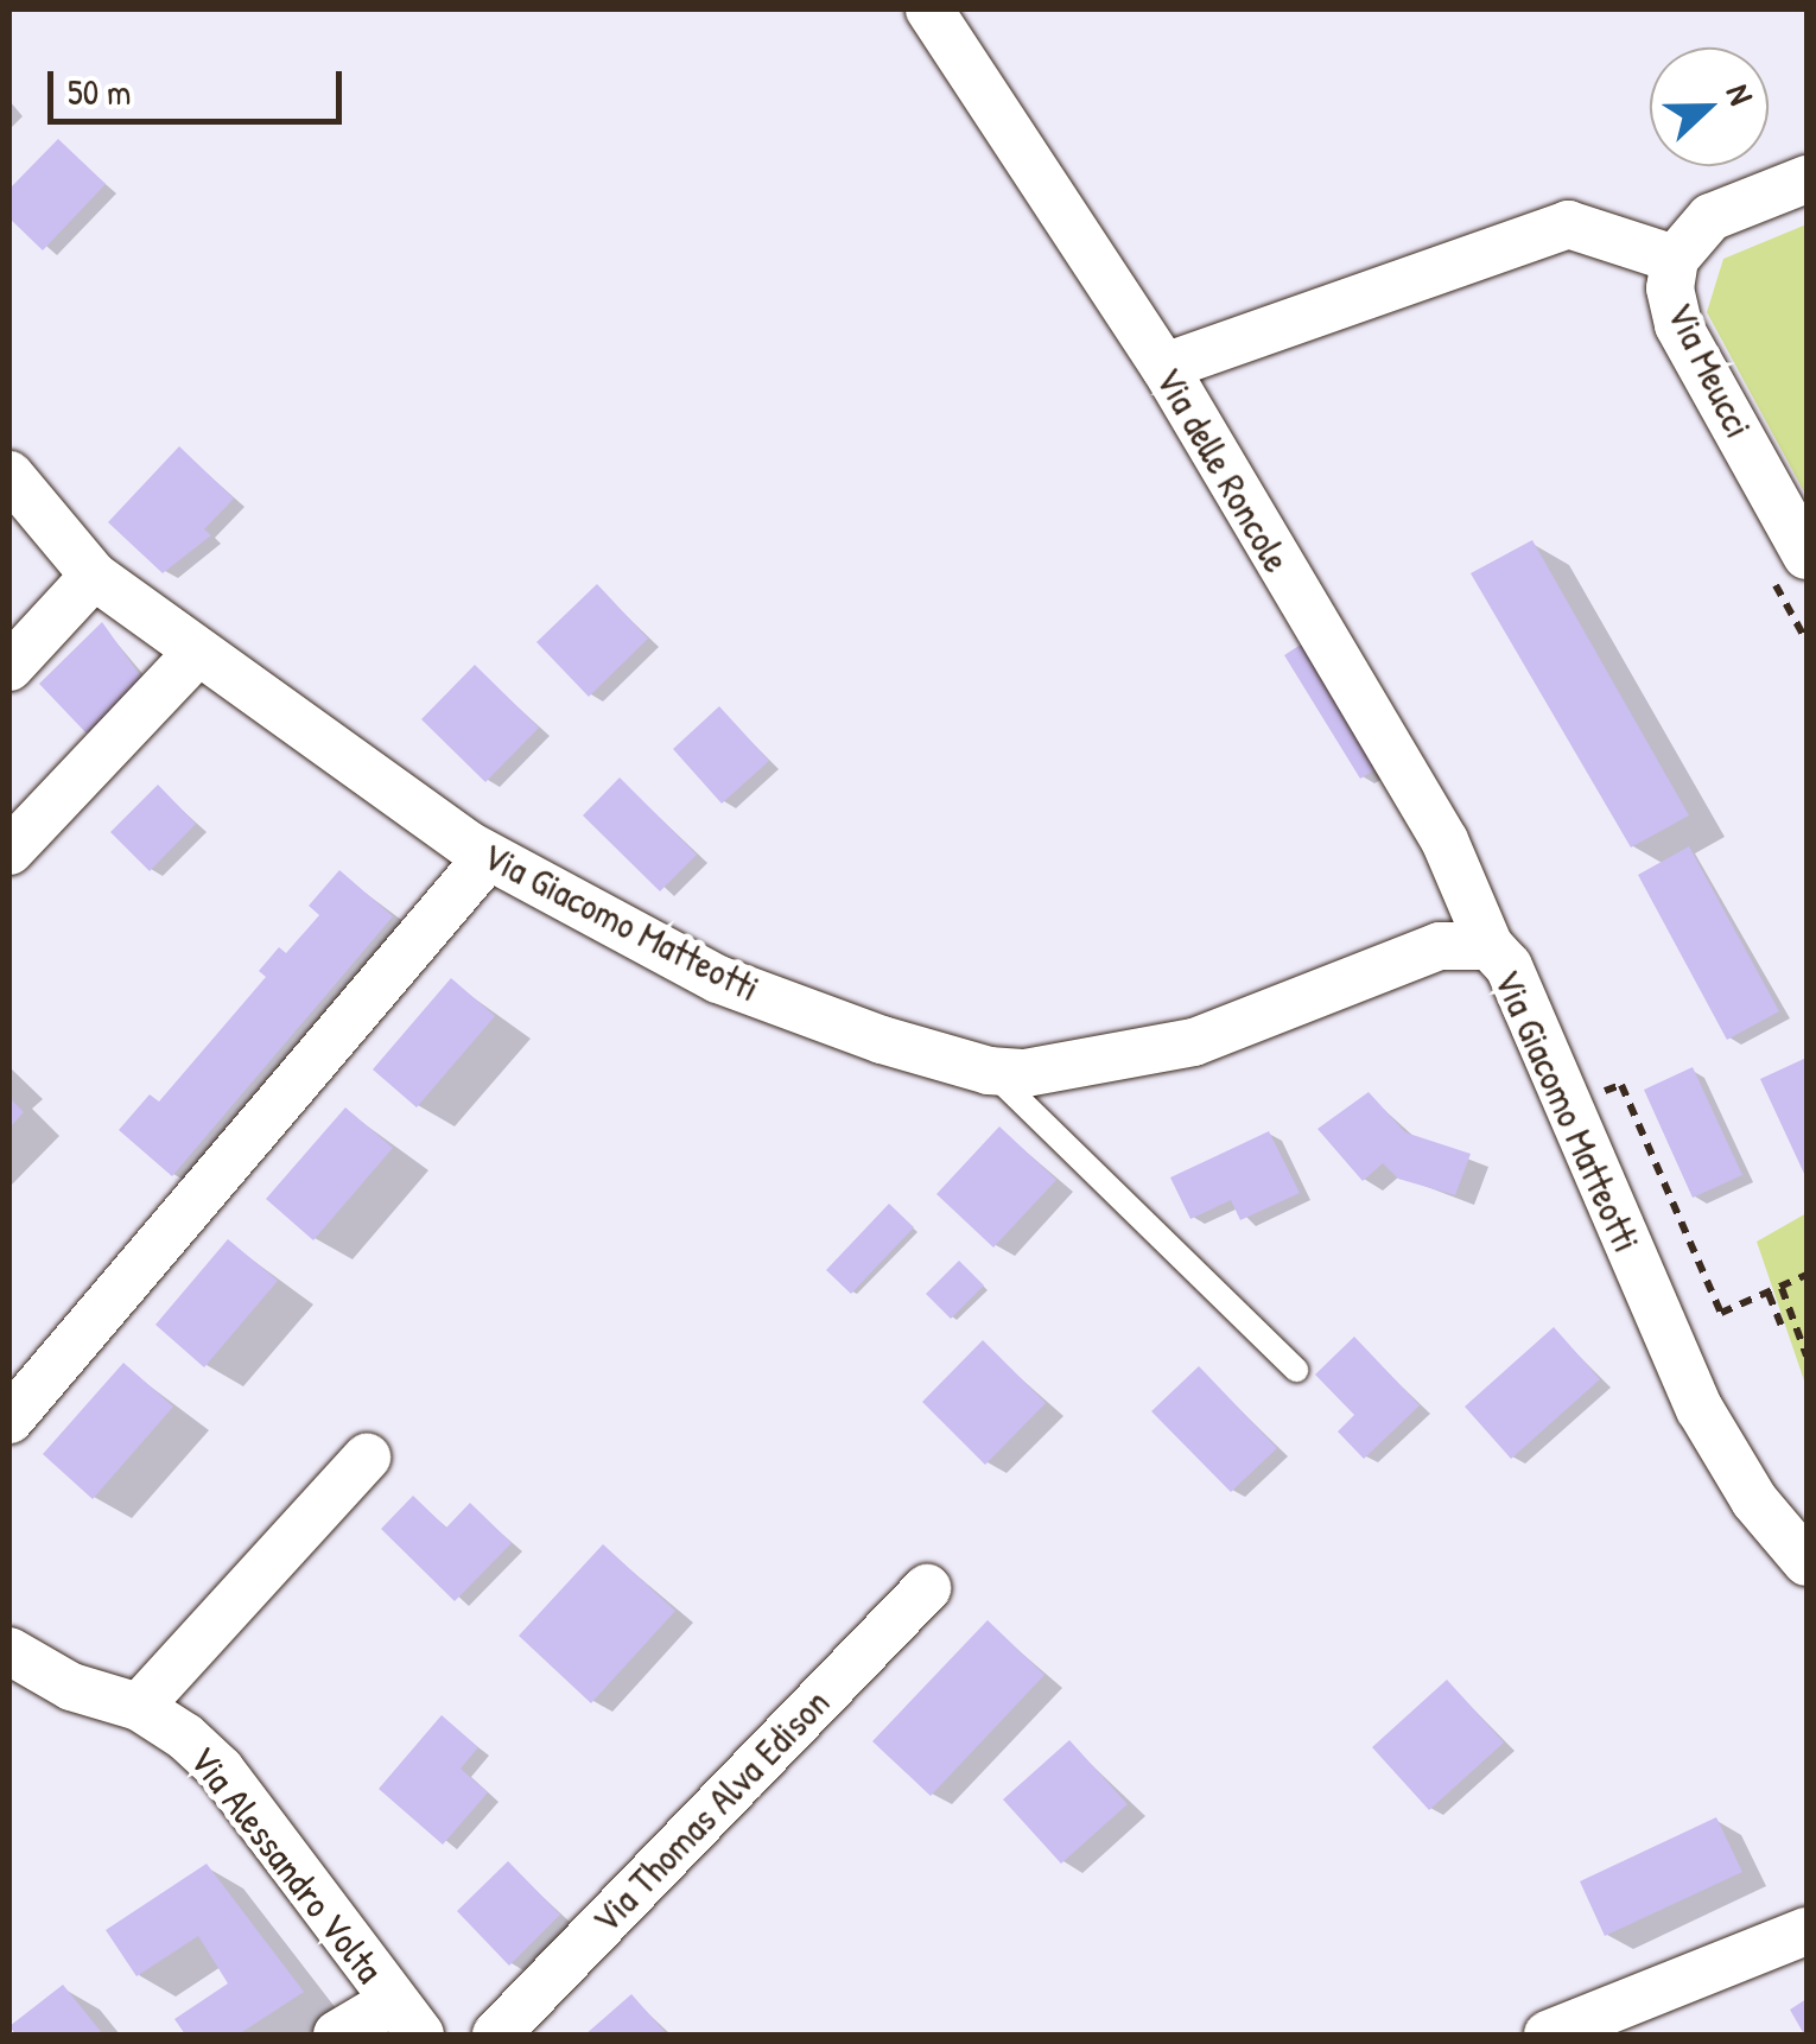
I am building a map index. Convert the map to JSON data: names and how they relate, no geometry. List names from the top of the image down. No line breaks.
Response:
{"streets":{"street":["Via Meucci","Via delle Roncole","Via Giacomo Matteotti","Via Thomas Alva Edison","Via Alessandro Volta"]},"crossings":[["Via delle Roncole","Via Giacomo Matteotti"]],"scale_bar":"50 m","north":"right"}
